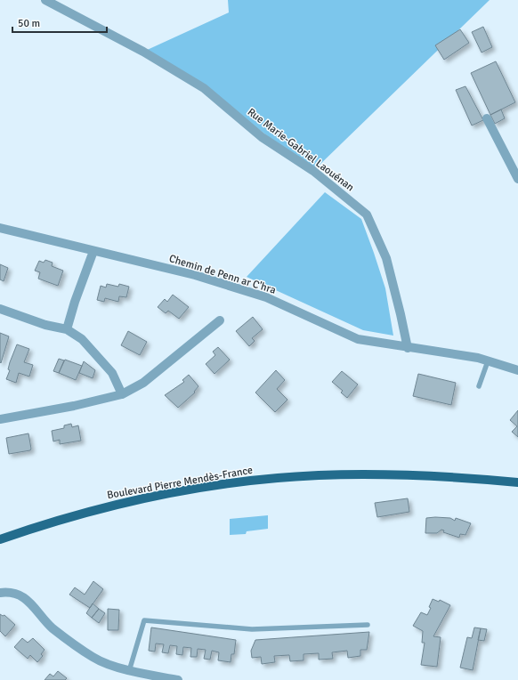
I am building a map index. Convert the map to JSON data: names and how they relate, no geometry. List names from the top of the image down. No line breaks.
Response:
{"streets":{"main road":["Boulevard Pierre Mendès-France"],"street":["Rue Marie-Gabriel Laouénan","Chemin de Penn ar C'hra"]},"crossings":[["Rue Marie-Gabriel Laouénan","Chemin de Penn ar C'hra"]],"scale_bar":"50 m"}
